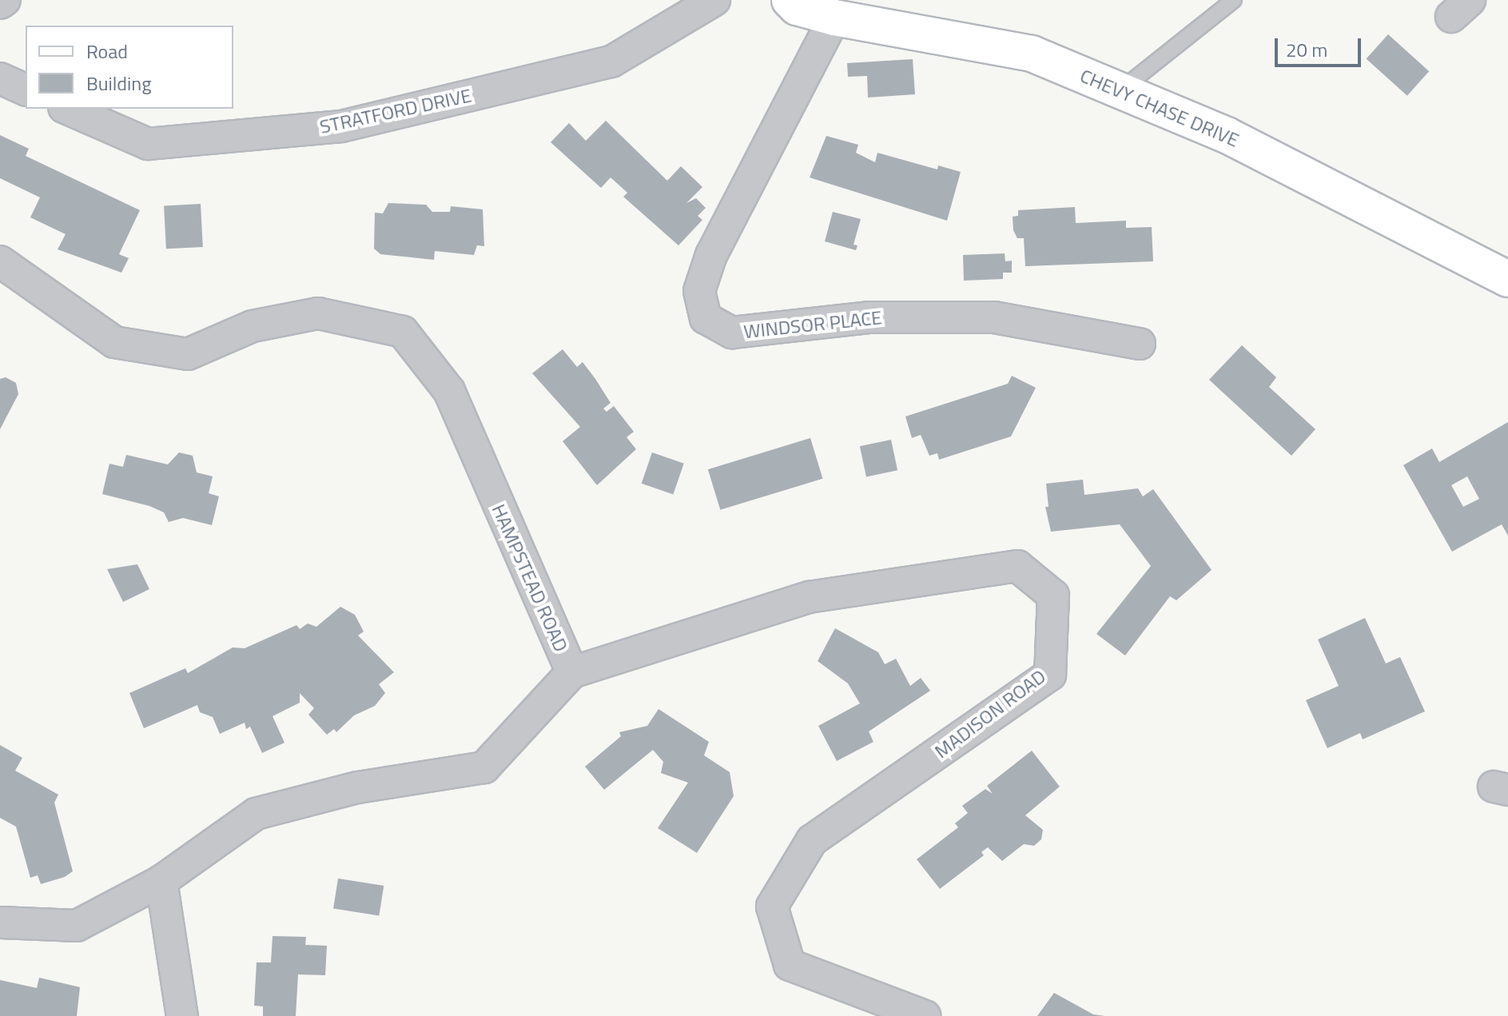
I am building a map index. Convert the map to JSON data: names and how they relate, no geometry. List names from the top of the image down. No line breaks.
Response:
{"streets":{"main road":["CHEVY CHASE DRIVE"],"street":["STRATFORD DRIVE","WINDSOR PLACE","HAMPSTEAD ROAD","MADISON ROAD"]},"crossings":[["CHEVY CHASE DRIVE","WINDSOR PLACE"],["HAMPSTEAD ROAD","MADISON ROAD"]],"legend":["Road","Building"],"scale_bar":"20 m"}
